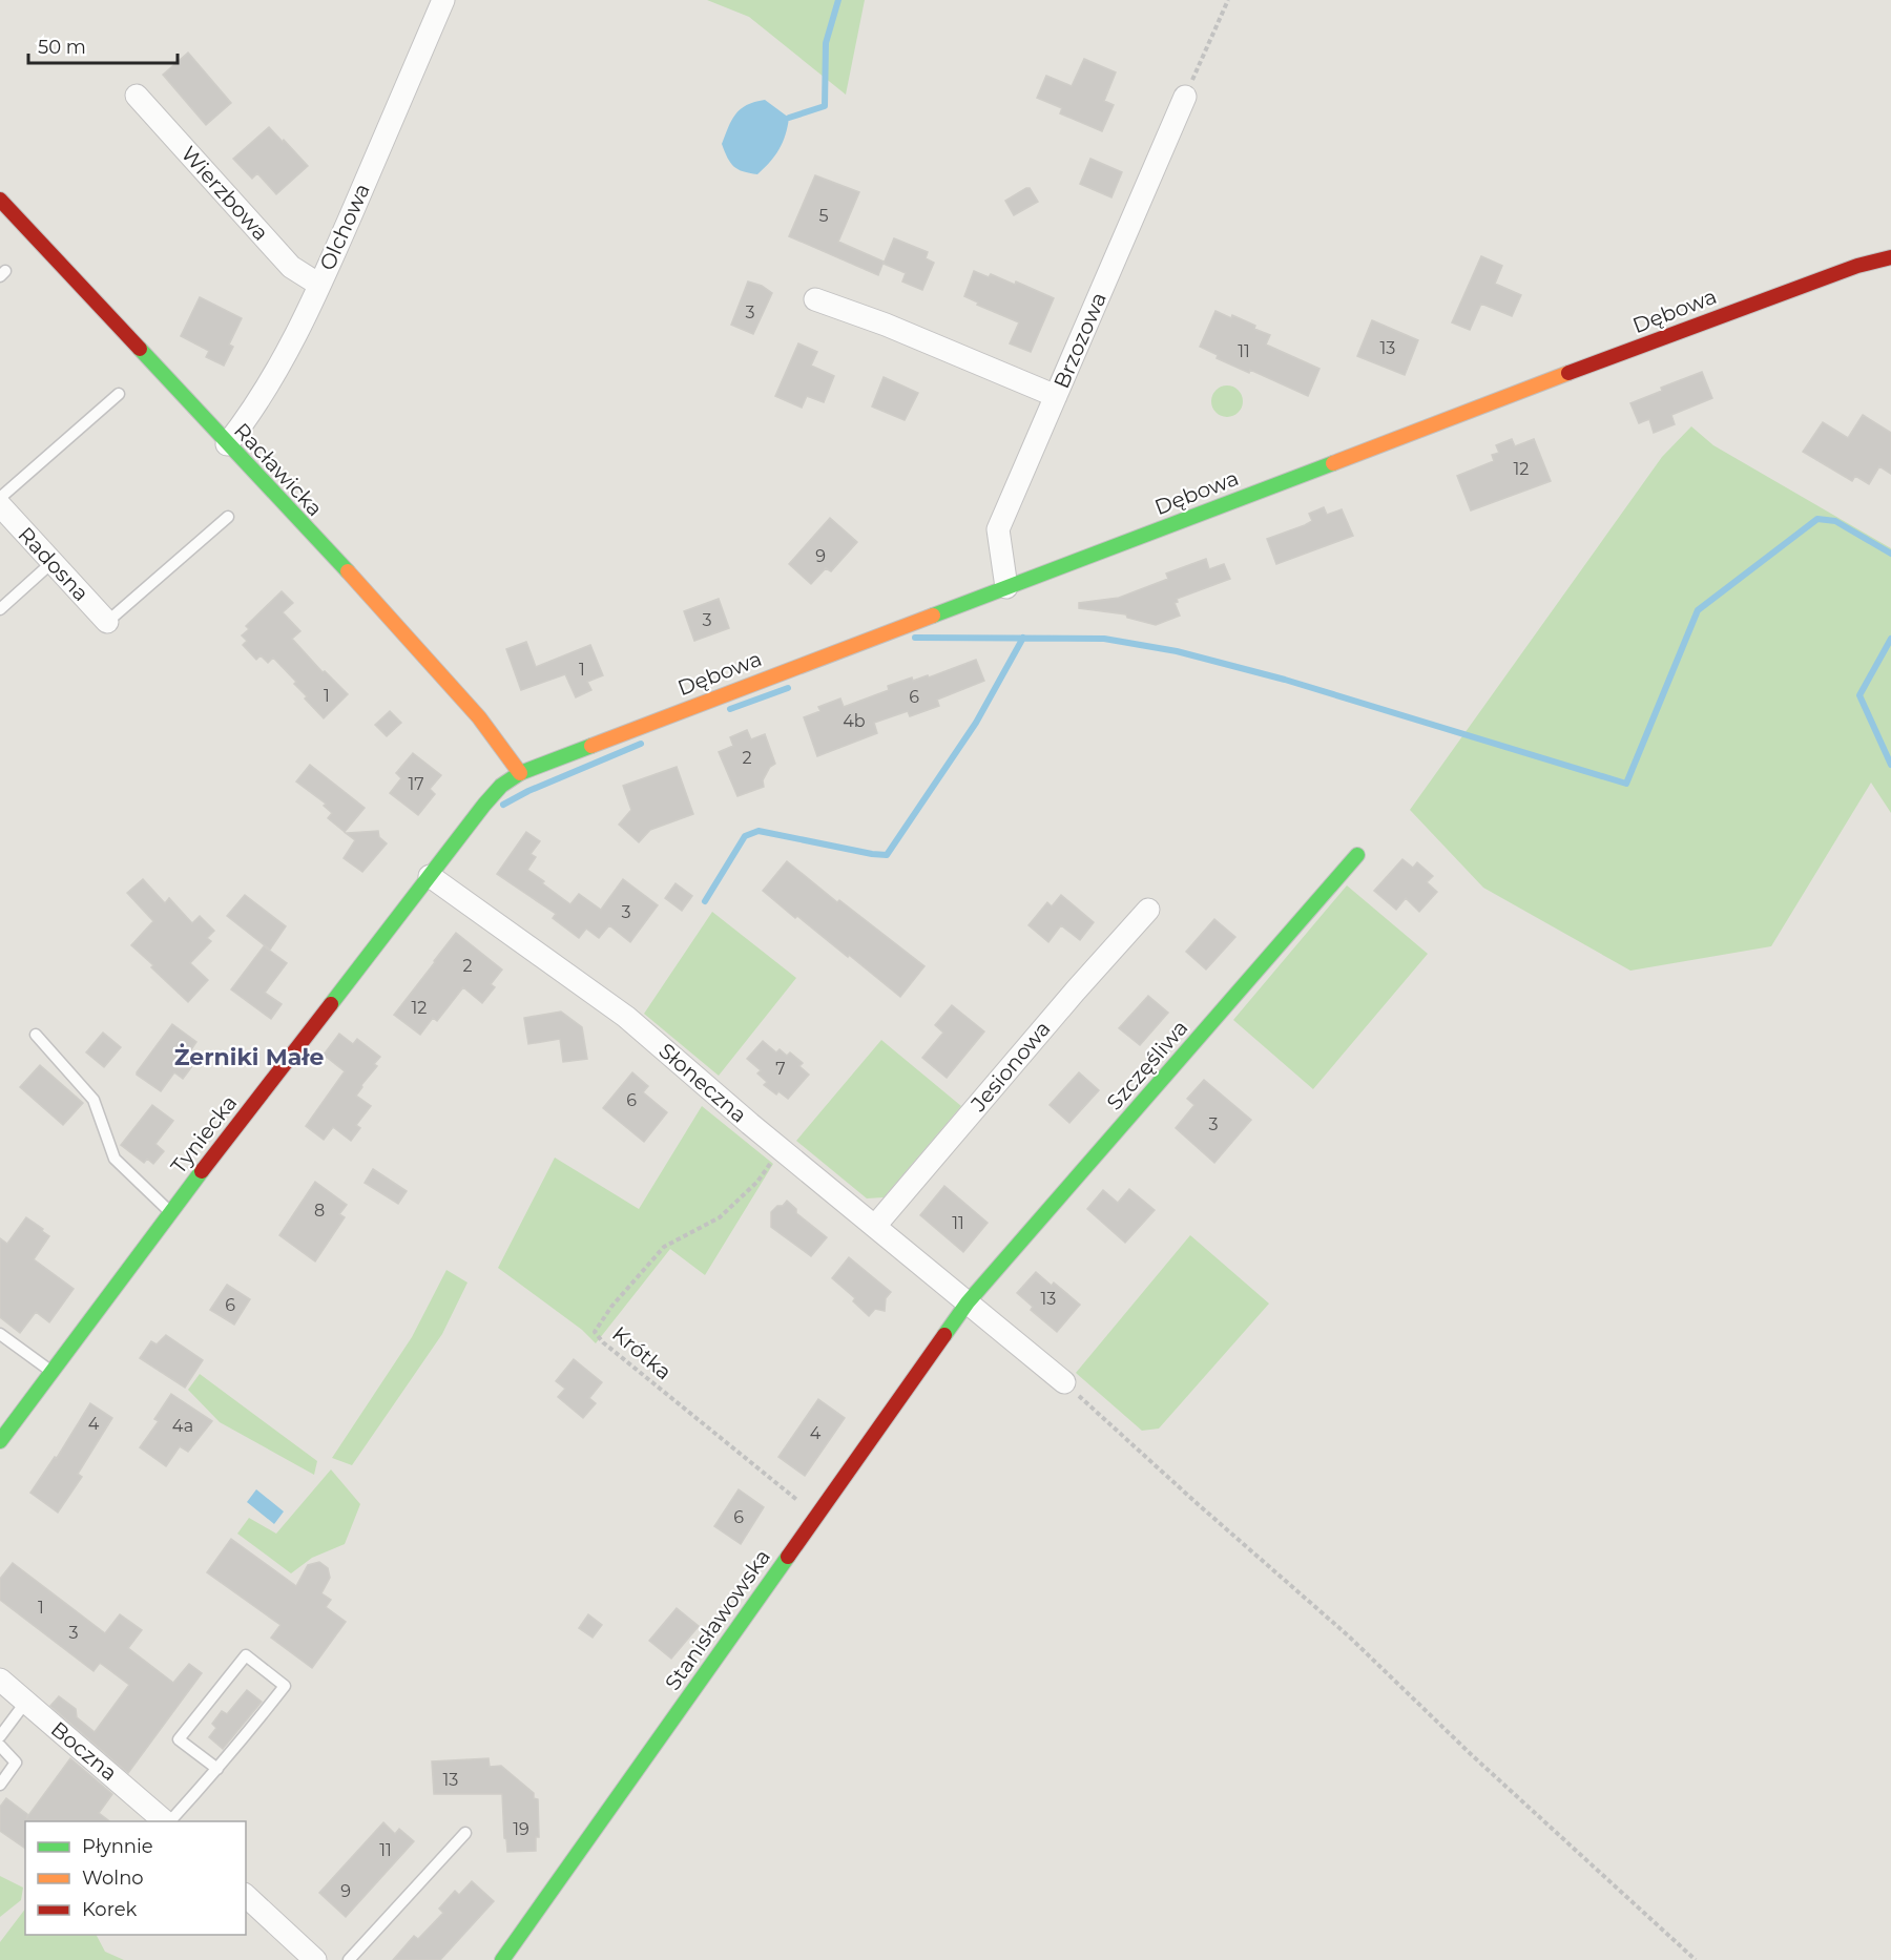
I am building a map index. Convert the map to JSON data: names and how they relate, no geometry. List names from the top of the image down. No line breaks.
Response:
{"streets":{"street":["Wierzbowa","Olchowa","Dębowa","Brzozowa","Racławicka","Radosna","Szczęśliwa","Jesionowa","Słoneczna","Tyniecka","Stanisławowska","Boczna"],"path":["Krótka"]},"crossings":[["Wierzbowa","Olchowa"],["Olchowa","Racławicka"],["Dębowa","Brzozowa"],["Dębowa","Racławicka"],["Dębowa","Tyniecka"],["Racławicka","Tyniecka"],["Szczęśliwa","Słoneczna"],["Szczęśliwa","Stanisławowska"],["Jesionowa","Słoneczna"],["Słoneczna","Tyniecka"],["Słoneczna","Krótka"],["Słoneczna","Stanisławowska"],["Krótka","Stanisławowska"]],"districts":["Żerniki Małe"],"house_numbers":["5","3","13","11","12","9","3","1","1","6","4b","2","17","3","2","12","7","6","3","8","11","13","6","4","4a","4","6","1","3","13","19","11","9"],"legend":["Płynnie","Wolno","Korek"],"scale_bar":"50 m"}
